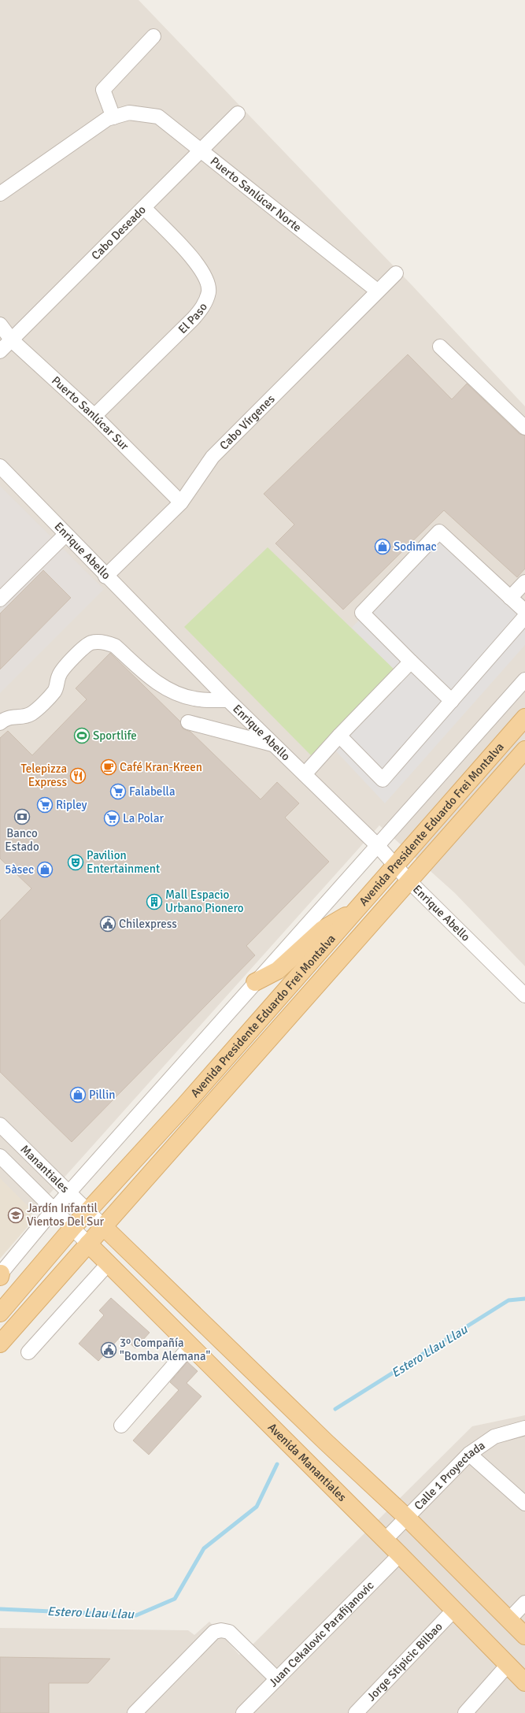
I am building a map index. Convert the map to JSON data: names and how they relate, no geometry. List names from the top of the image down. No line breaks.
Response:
{"streets":{"main road":["Avenida Presidente Eduardo Frei Montalva","Avenida Manantiales"],"street":["Puerto Sanlúcar Norte","Cabo Deseado","El Paso","Puerto Sanlúcar Sur","Cabo Vírgenes","Enrique Abello","Manantiales","Calle 1 Proyectada","Juan Cekalovic Parafijanovic","Jorge Stipicic Bilbao"]},"crossings":[["Puerto Sanlúcar Norte","Cabo Deseado"],["Puerto Sanlúcar Norte","Cabo Vírgenes"],["Cabo Deseado","El Paso"],["Cabo Deseado","Puerto Sanlúcar Sur"],["El Paso","Puerto Sanlúcar Sur"],["Puerto Sanlúcar Sur","Cabo Vírgenes"],["Cabo Vírgenes","Enrique Abello"],["Enrique Abello","Avenida Presidente Eduardo Frei Montalva"],["Avenida Presidente Eduardo Frei Montalva","Manantiales"],["Avenida Presidente Eduardo Frei Montalva","Avenida Manantiales"],["Manantiales","Avenida Manantiales"],["Avenida Manantiales","Calle 1 Proyectada"],["Avenida Manantiales","Juan Cekalovic Parafijanovic"],["Avenida Manantiales","Jorge Stipicic Bilbao"]],"water":["Estero Llau Llau"],"places":{"shop":["Sodimac","5àsec","Pillin"],"sports":["Sportlife"],"cafe":["Café Kran-Kreen"],"restaurant":["Telepizza Express"],"supermarket":["Falabella","Ripley","La Polar"],"bank":["Banco Estado"],"theatre":["Pavilion Entertainment"],"building":["Mall Espacio Urbano Pionero"],"public building":["Chilexpress","3º Compañía \"Bomba Alemana\""],"school or university":["Jardín Infantil Vientos Del Sur"]}}
